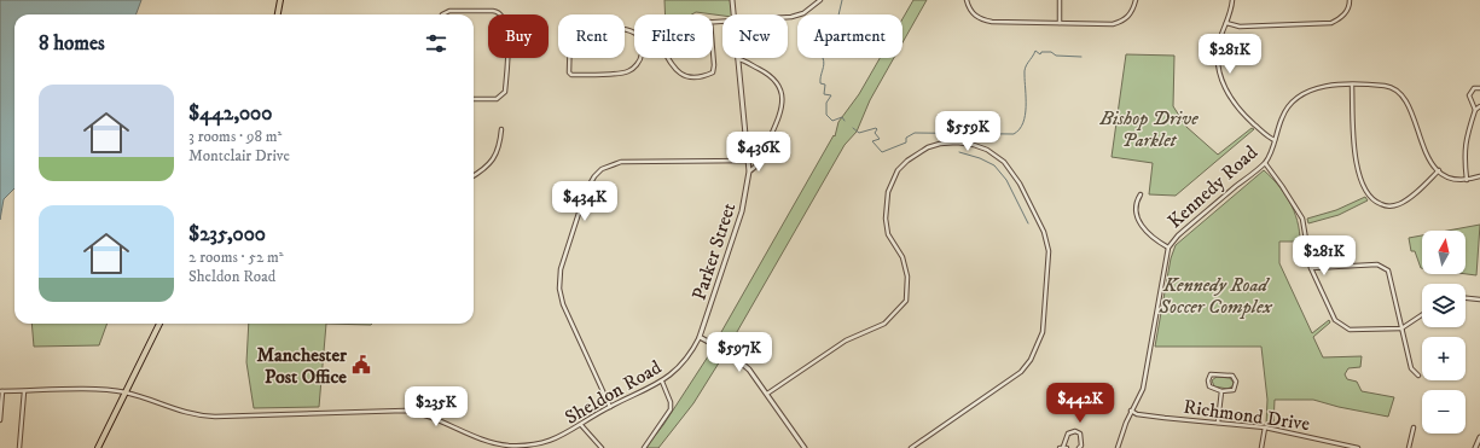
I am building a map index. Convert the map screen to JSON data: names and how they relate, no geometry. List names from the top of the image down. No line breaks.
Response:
{"streets":{"street":["Kennedy Road","Parker Street","Sheldon Road","Richmond Drive"]},"crossings":[["Kennedy Road","Richmond Drive"],["Parker Street","Sheldon Road"]],"parks":["Bishop Drive Parklet","Kennedy Road Soccer Complex"],"places":{"public building":["Manchester Post Office"]},"north":"top","page":{"chip":["Buy","Rent","Filters","New","Apartment"],"heading":"8 homes","price":["$281K","$559K","$436K","$434K","$281K","$597K","$442K","$235K"],"list":[{"name":"$442,000","note":"3 rooms · 98 m² · Montclair Drive"},{"name":"$235,000","note":"2 rooms · 52 m² · Sheldon Road"}],"map_buttons":["+","−"]}}
